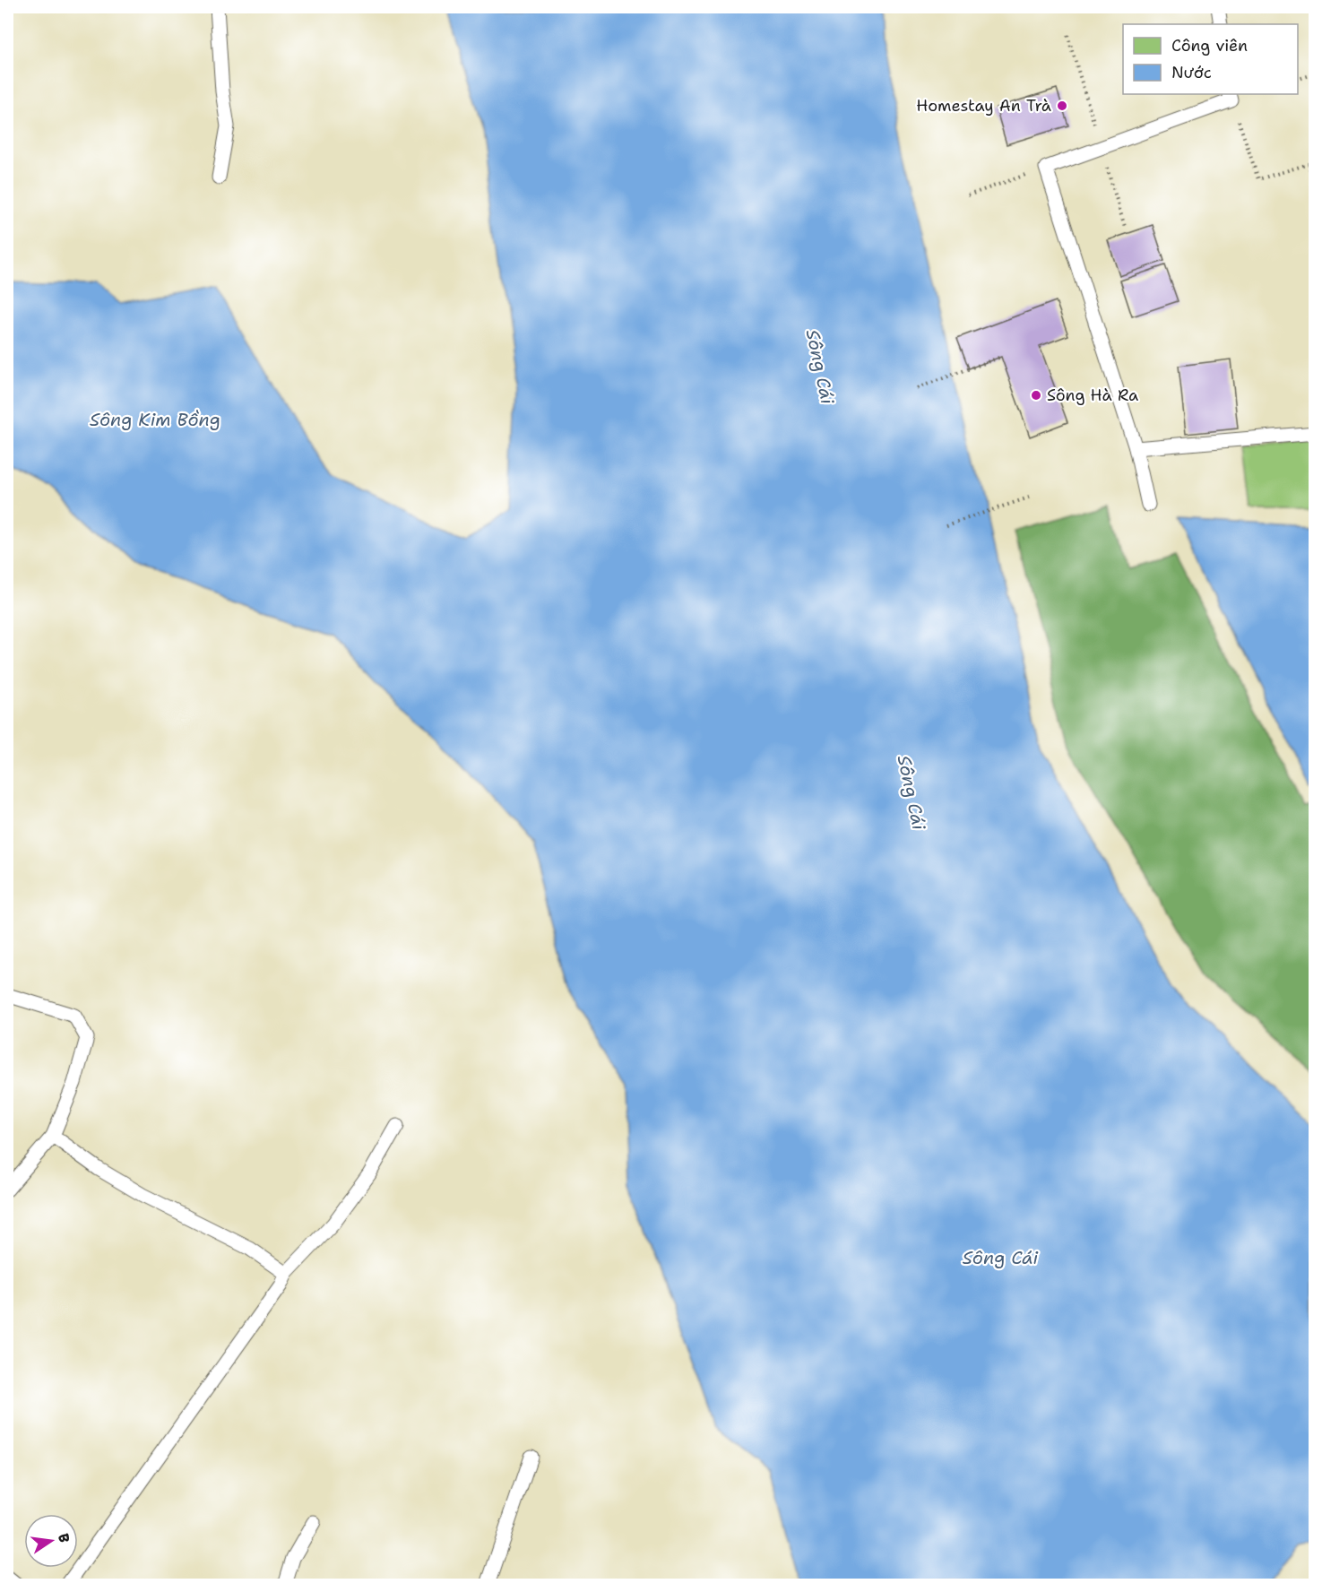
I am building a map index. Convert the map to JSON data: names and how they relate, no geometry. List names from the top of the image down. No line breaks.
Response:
{"water":["Sông Cái","Sông Kim Bồng"],"places":["Homestay An Trà","Sông Hà Ra"],"legend":["Công viên","Nước"],"north":"right"}
